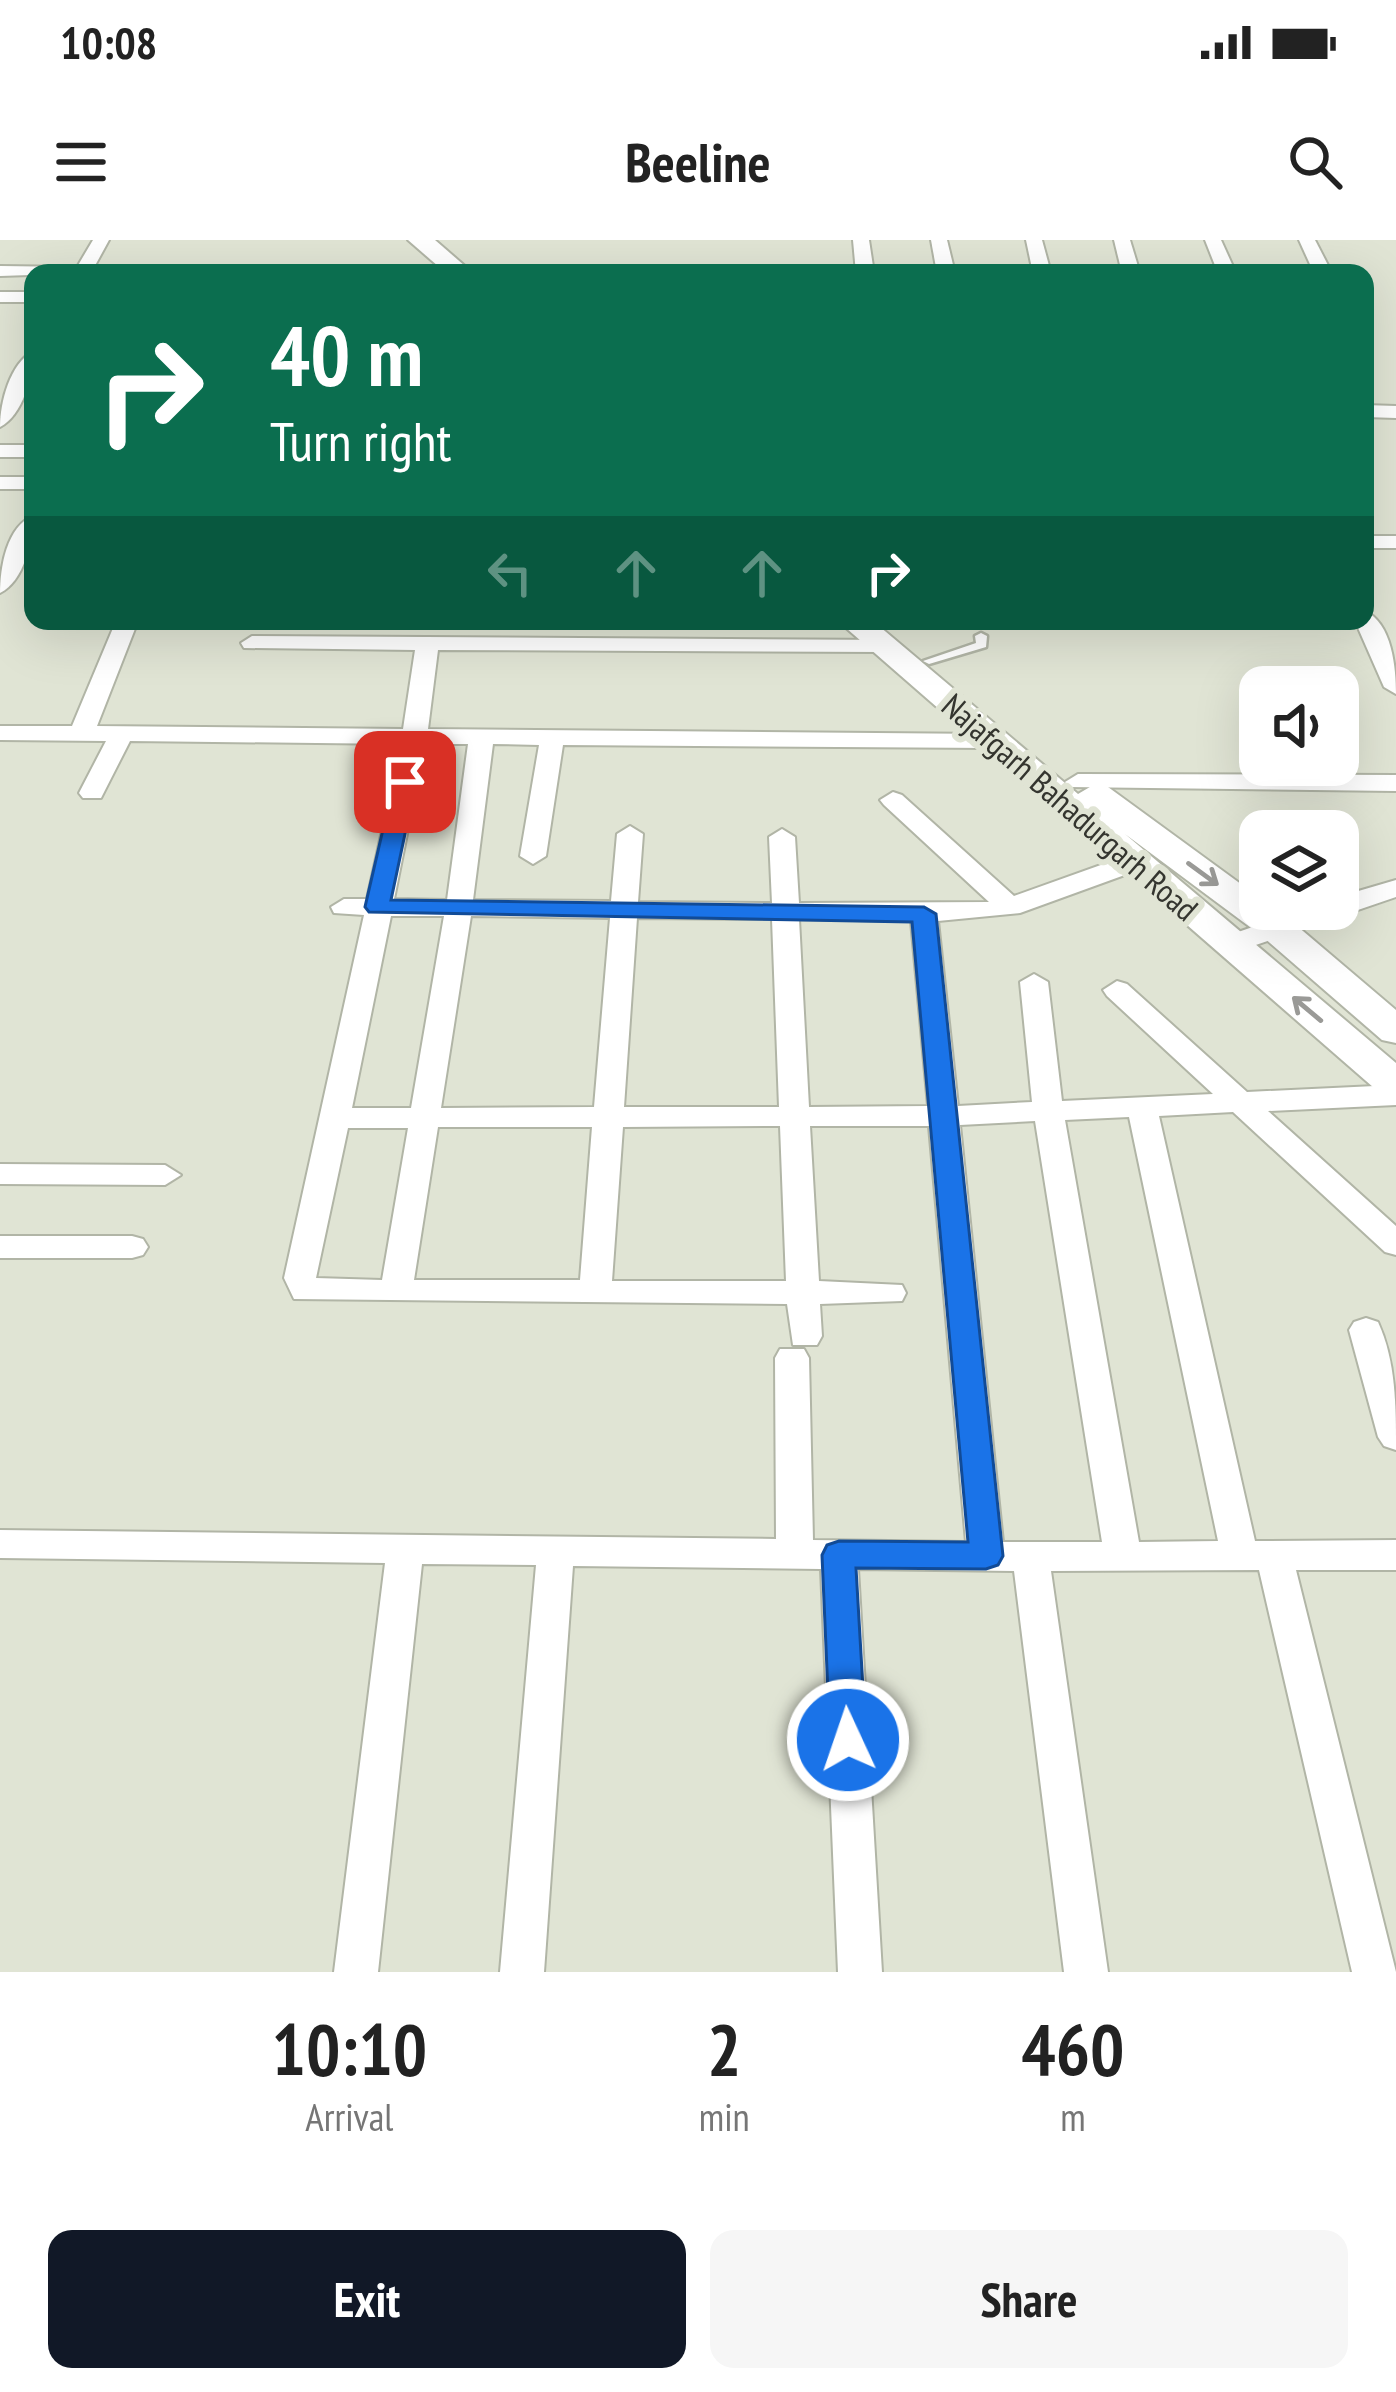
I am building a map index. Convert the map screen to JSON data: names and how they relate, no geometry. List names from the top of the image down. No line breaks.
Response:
{"streets":{"main road":["Najafgarh Bahadurgarh Road"]},"page":{"status":"10:08","header":"Beeline","turn":["40 m","Turn right"],"eta":["10:10","Arrival","2","min","460","m"],"buttons":["Exit","Share"]}}
